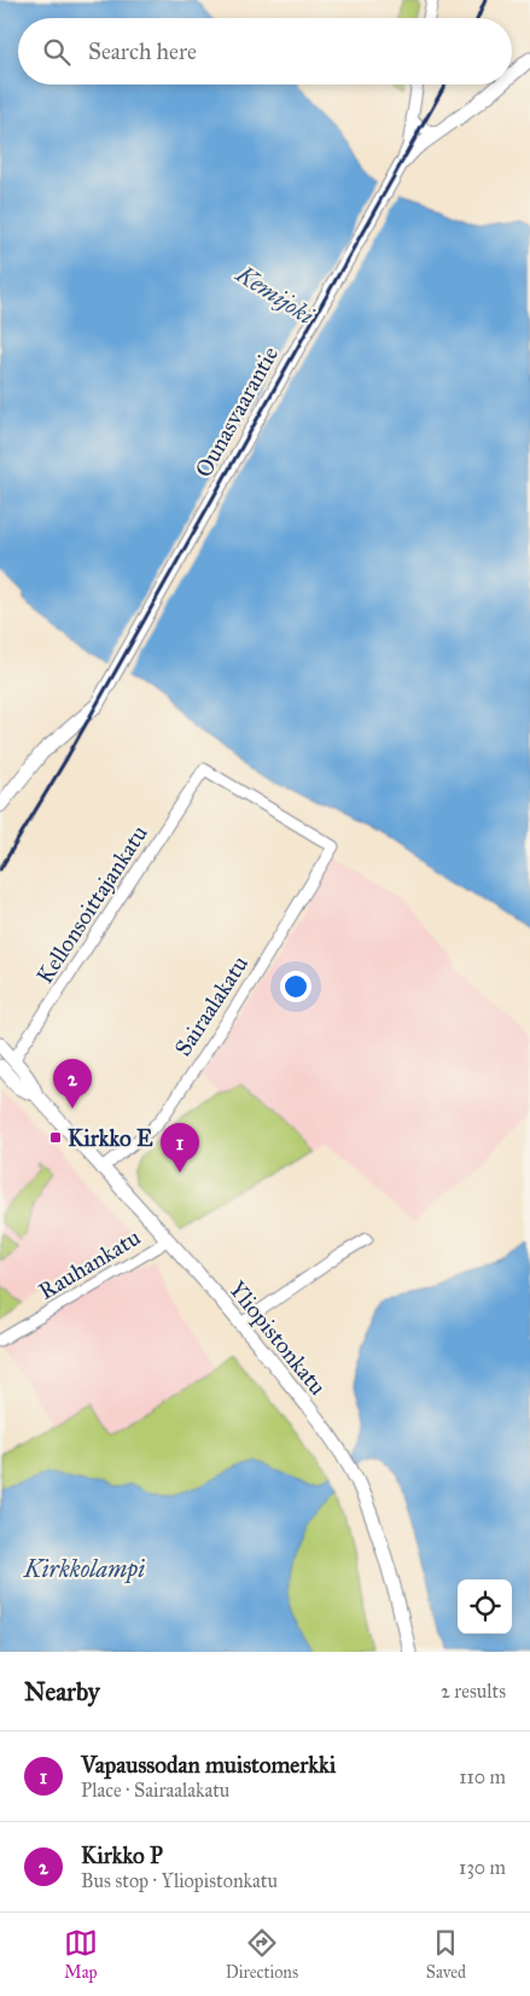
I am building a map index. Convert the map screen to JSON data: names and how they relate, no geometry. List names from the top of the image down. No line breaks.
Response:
{"streets":{"street":["Ounasvaarantie","Kellonsoittajankatu","Sairaalakatu","Rauhankatu","Yliopistonkatu"]},"crossings":[["Kellonsoittajankatu","Sairaalakatu"],["Kellonsoittajankatu","Yliopistonkatu"],["Sairaalakatu","Yliopistonkatu"],["Rauhankatu","Yliopistonkatu"]],"water":["Kemijoki","Kirkkolampi"],"places":{"transit":["Kirkko E"]},"page":{"search":"Search here","pins":["2","1"],"heading":["Nearby","2 results"],"list":[{"mark":"1","name":"Vapaussodan muistomerkki","note":"Place · Sairaalakatu","value":"110 m"},{"mark":"2","name":"Kirkko P","note":"Bus stop · Yliopistonkatu","value":"130 m"}],"nav":["Map","Directions","Saved"]}}
